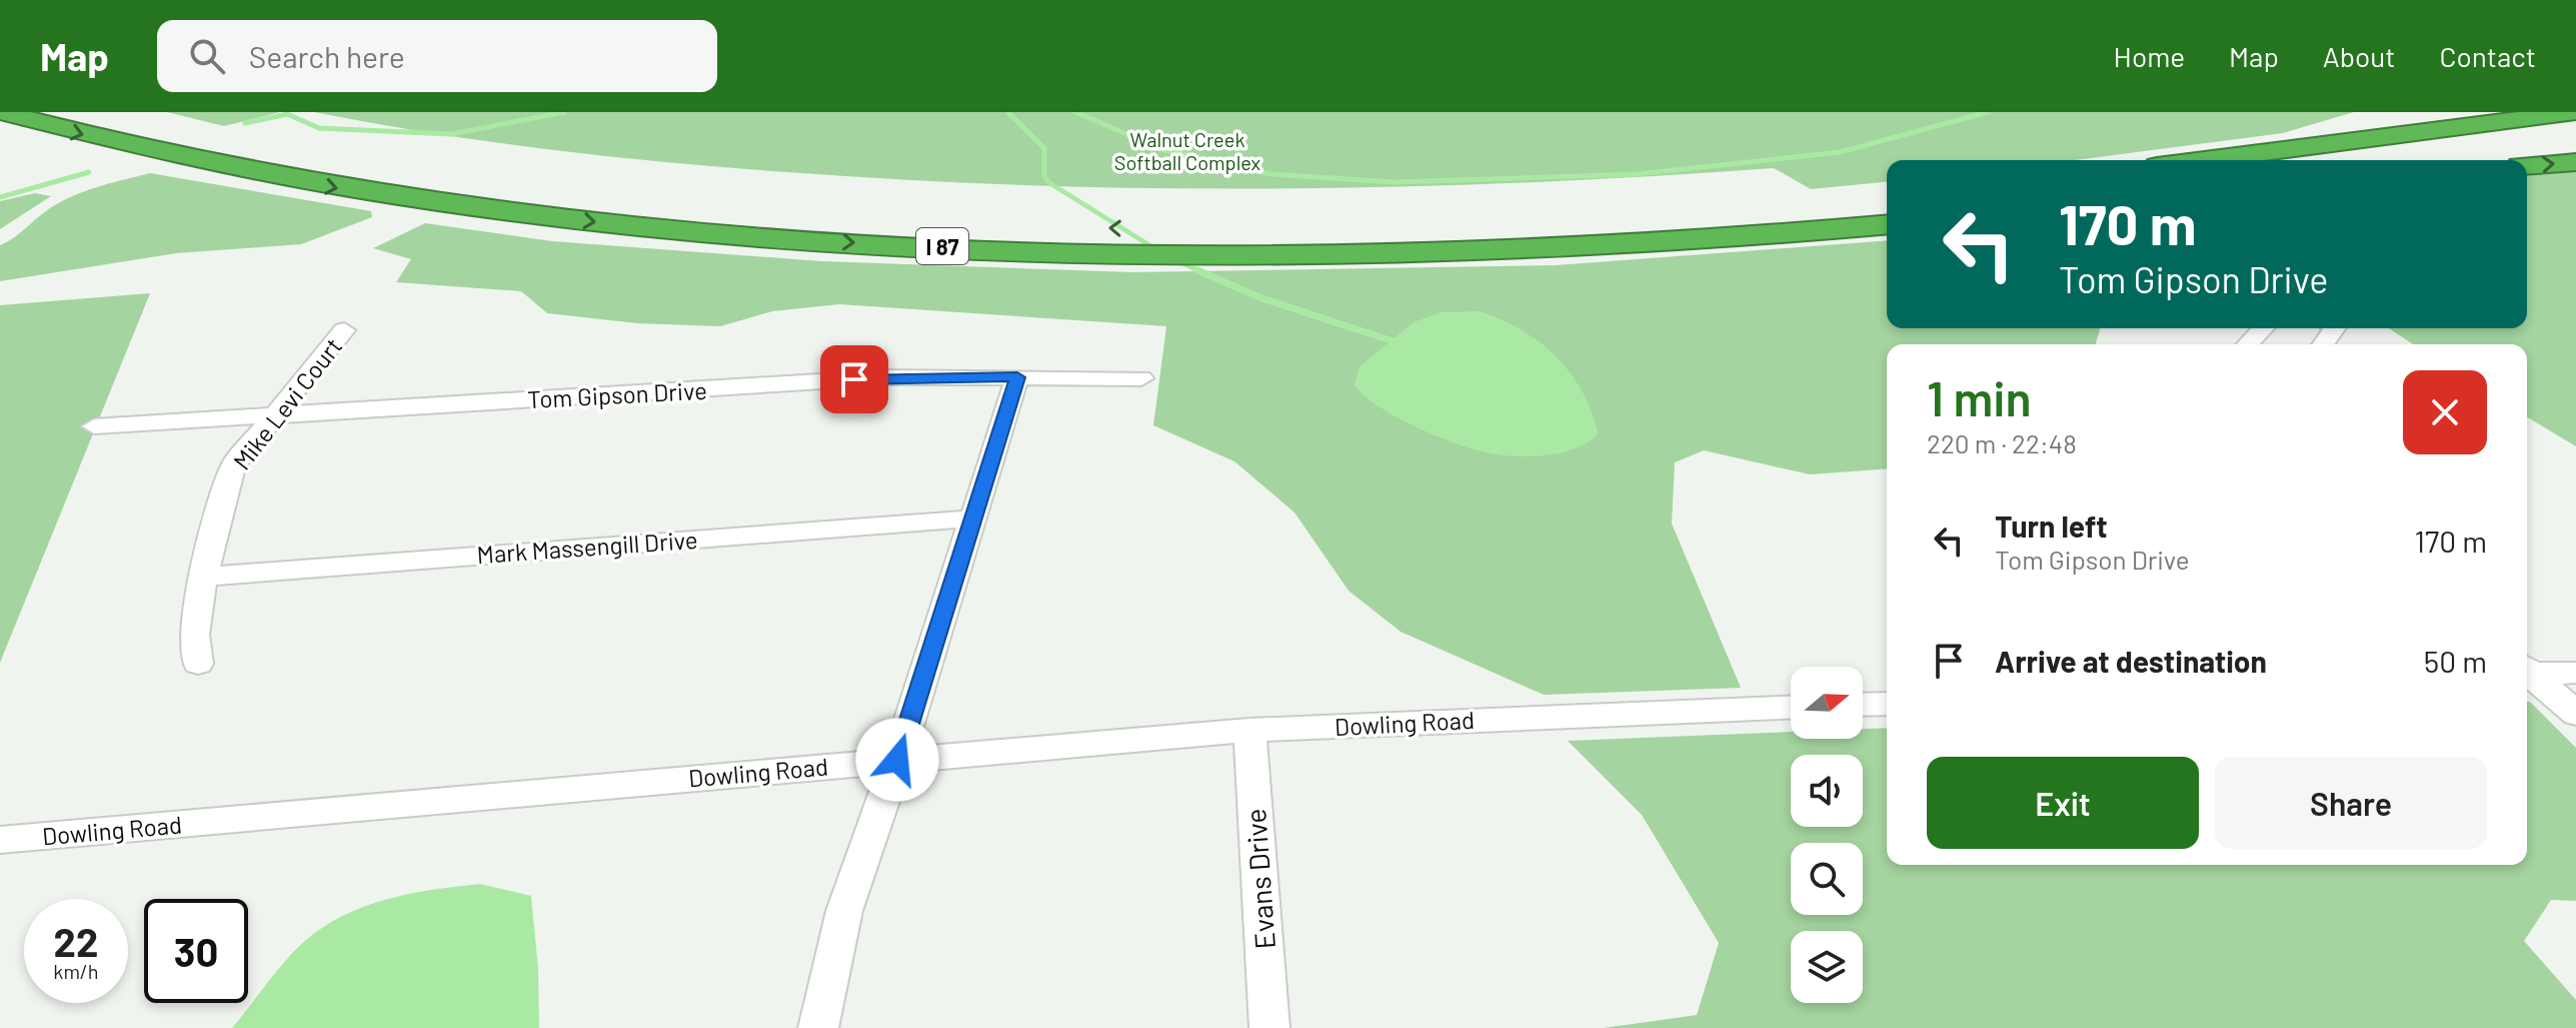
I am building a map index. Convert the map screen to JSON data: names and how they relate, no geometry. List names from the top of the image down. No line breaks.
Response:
{"streets":{"highway":["I 87"],"street":["Tom Gipson Drive","Mike Levi Court","Mark Massengill Drive","Dowling Road","Evans Drive"]},"crossings":[["Tom Gipson Drive","Mike Levi Court"],["Mike Levi Court","Mark Massengill Drive"],["Dowling Road","Evans Drive"]],"parks":["Walnut Creek Softball Complex"],"north":"right","page":{"header":"Map","search":"Search here","nav":["Home","Map","About","Contact"],"turn":["170 m","Tom Gipson Drive"],"heading":["1 min","220 m · 22:48"],"list":[{"name":"Turn left","note":"Tom Gipson Drive","value":"170 m"},{"name":"Arrive at destination","value":"50 m"}],"buttons":["Exit","Share"],"speed":"22 km/h","limit":"30"}}
